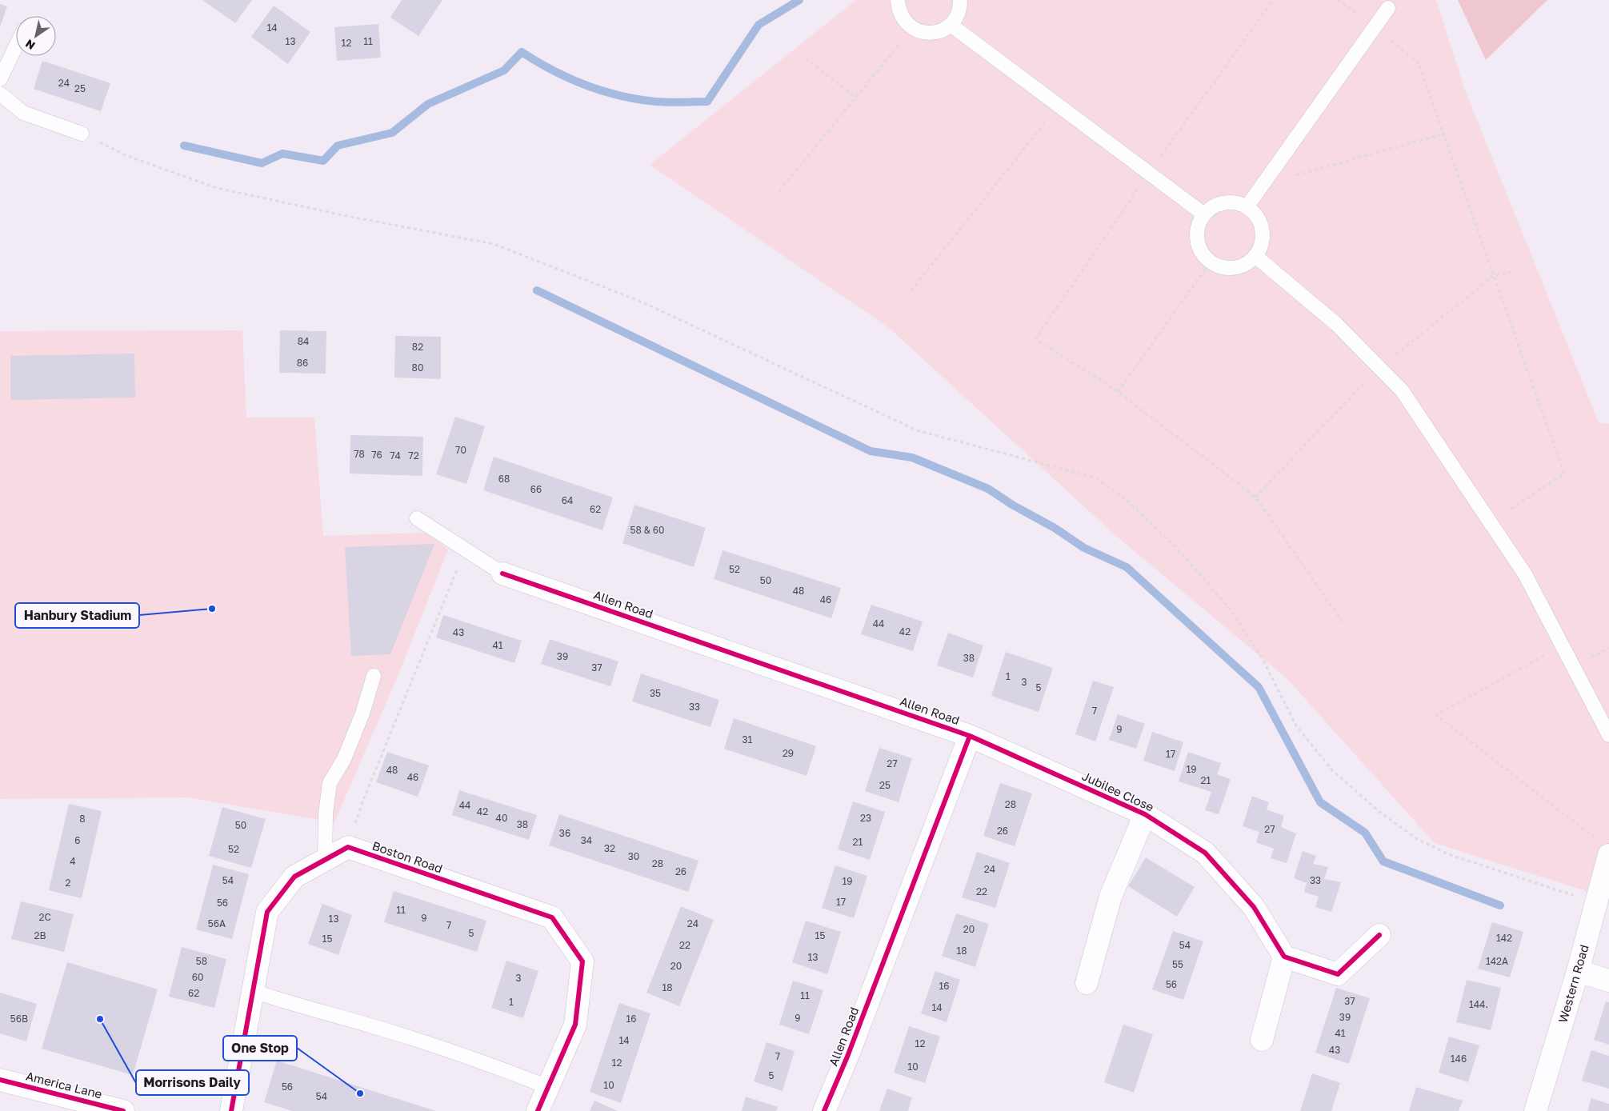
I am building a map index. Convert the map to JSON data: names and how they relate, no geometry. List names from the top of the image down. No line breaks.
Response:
{"streets":{"street":["Allen Road","Jubilee Close","Boston Road","Western Road","America Lane"]},"crossings":[["Allen Road","Jubilee Close"]],"places":["Hanbury Stadium","Morrisons Daily","One Stop"],"house_numbers":["14","13","11","12","24","25","84","82","86","80","70","78","76","74","72","68","66","64","62","58 & 60","52","50","48","46","44","42","43","41","39","38","37","1","3","5","35","33","7","9","31","29","17","27","19","48","46","21","25","28","44","42","40","23","8","38","50","27","26","36","6","34","21","32","52","30","4","28","24","26","54","33","19","2","22","17","56","11","2C","9","13","56A","24","7","20","5","2B","15","142","15","22","54","18","13","58","142A","55","20","60","3","56","16","18","62","11","37","1","144.","14","39","9","56B","16","41","14","12","43","7","146","12","10","5","10","56","54"],"north":"bottom left"}
